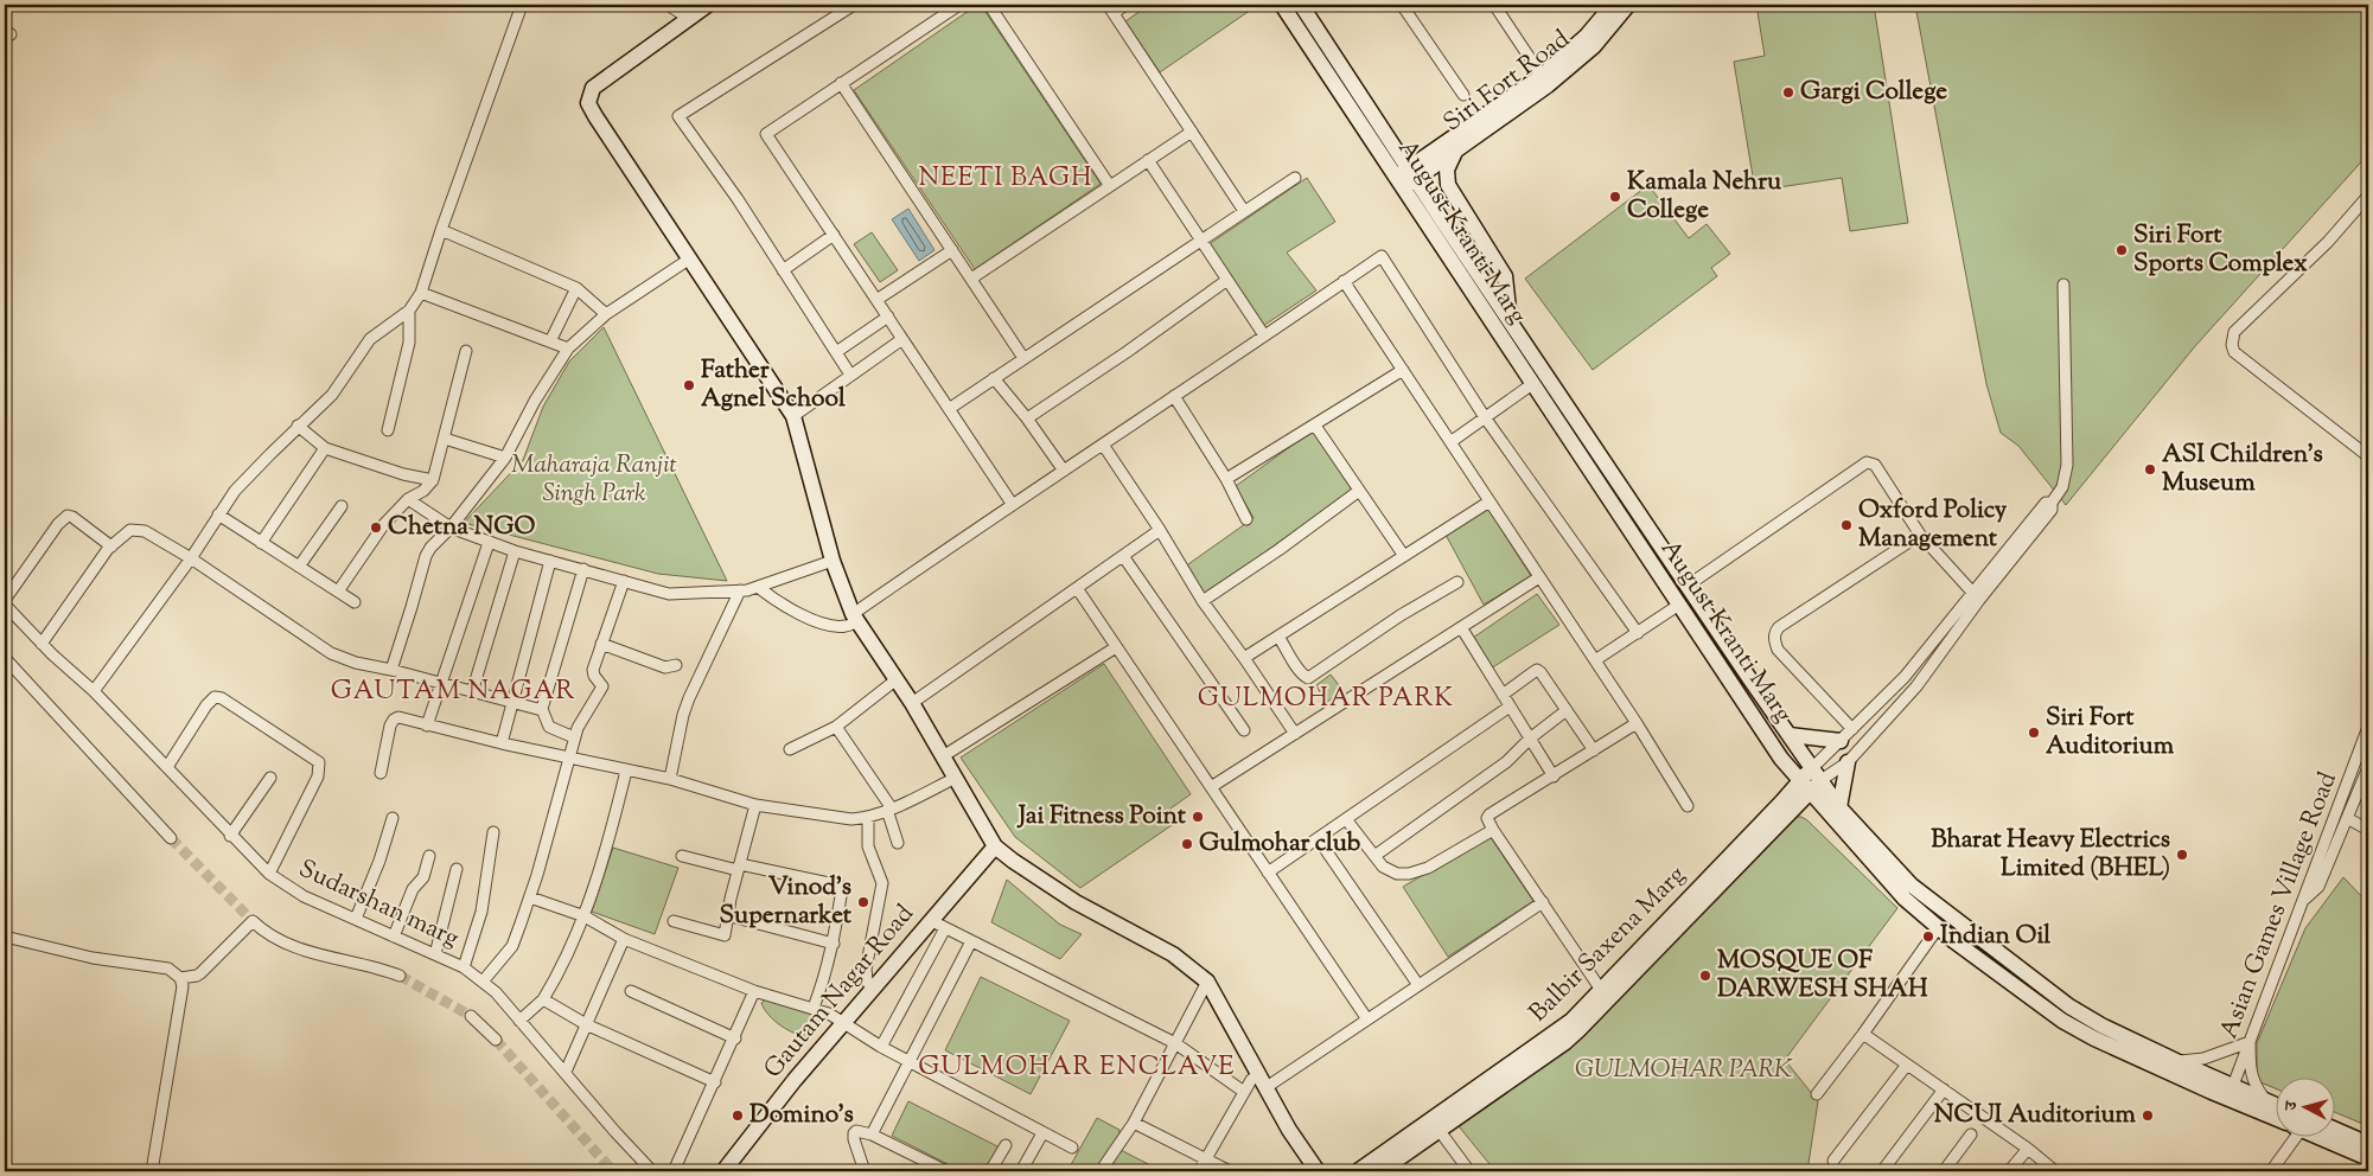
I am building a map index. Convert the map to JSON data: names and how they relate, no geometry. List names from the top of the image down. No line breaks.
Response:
{"streets":{"street":["Siri Fort Road","August Kranti Marg","Sudarshan marg","Asian Games Village Road","Balbir Saxena Marg","Gautam Nagar Road"]},"crossings":[["Siri Fort Road","August Kranti Marg"],["August Kranti Marg","Asian Games Village Road"],["August Kranti Marg","Balbir Saxena Marg"]],"districts":["NEETI BAGH","GAUTAM NAGAR","GULMOHAR PARK","GULMOHAR ENCLAVE"],"parks":["Maharaja Ranjit Singh Park","GULMOHAR PARK"],"places":["Gargi College","Kamala Nehru College","Siri Fort Sports Complex","Father Agnel School","ASI Children's Museum","Oxford Policy Management","Chetna NGO","Siri Fort Auditorium","Jai Fitness Point","Gulmohar club","Bharat Heavy Electrics Limited (BHEL)","Vinod's Supernarket","Indian Oil","MOSQUE OF DARWESH SHAH","Domino's","NCUI Auditorium"],"north":"left"}
